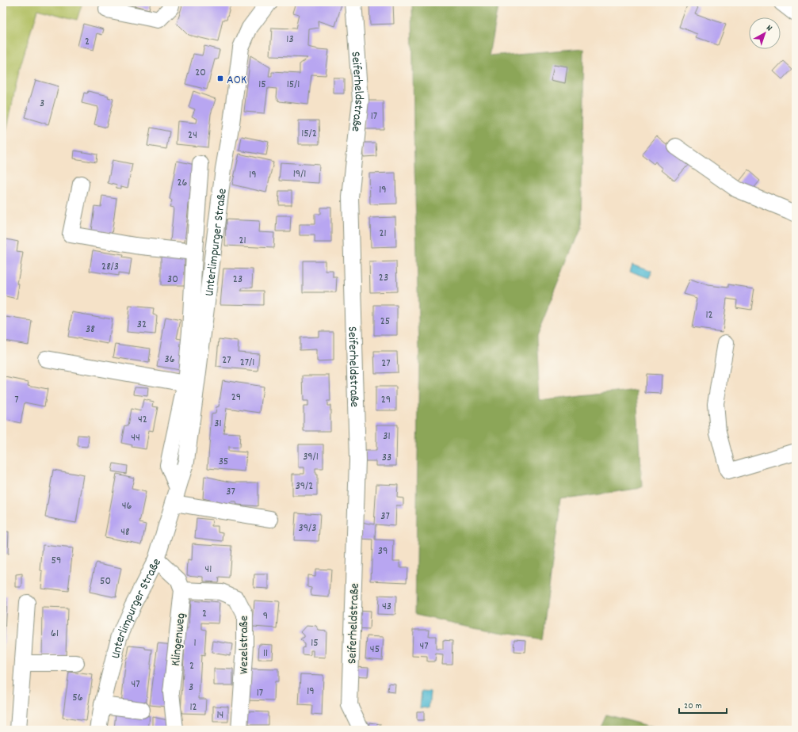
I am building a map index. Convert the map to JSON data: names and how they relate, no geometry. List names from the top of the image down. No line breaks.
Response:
{"streets":{"street":["Seiferheldstraße","Unterlimpurger Straße","Klingenweg","Wezelstraße"]},"crossings":[["Klingenweg","Wezelstraße"]],"places":{"transit":["AOK"]},"house_numbers":["13","2","20","15","15/1","3","17","15/2","24","19/1","19","26","19","21","21","28/3","23","30","23","12","25","32","38","36","27","27/1","27","29","7","29","42","31","31","44","39/1","33","35","39/2","37","46","37","39/3","48","39","59","41","50","43","2","9","61","1","15","47","45","11","2","47","3","19","17","56","12","14"],"scale_bar":"20 m","north":"top right"}
